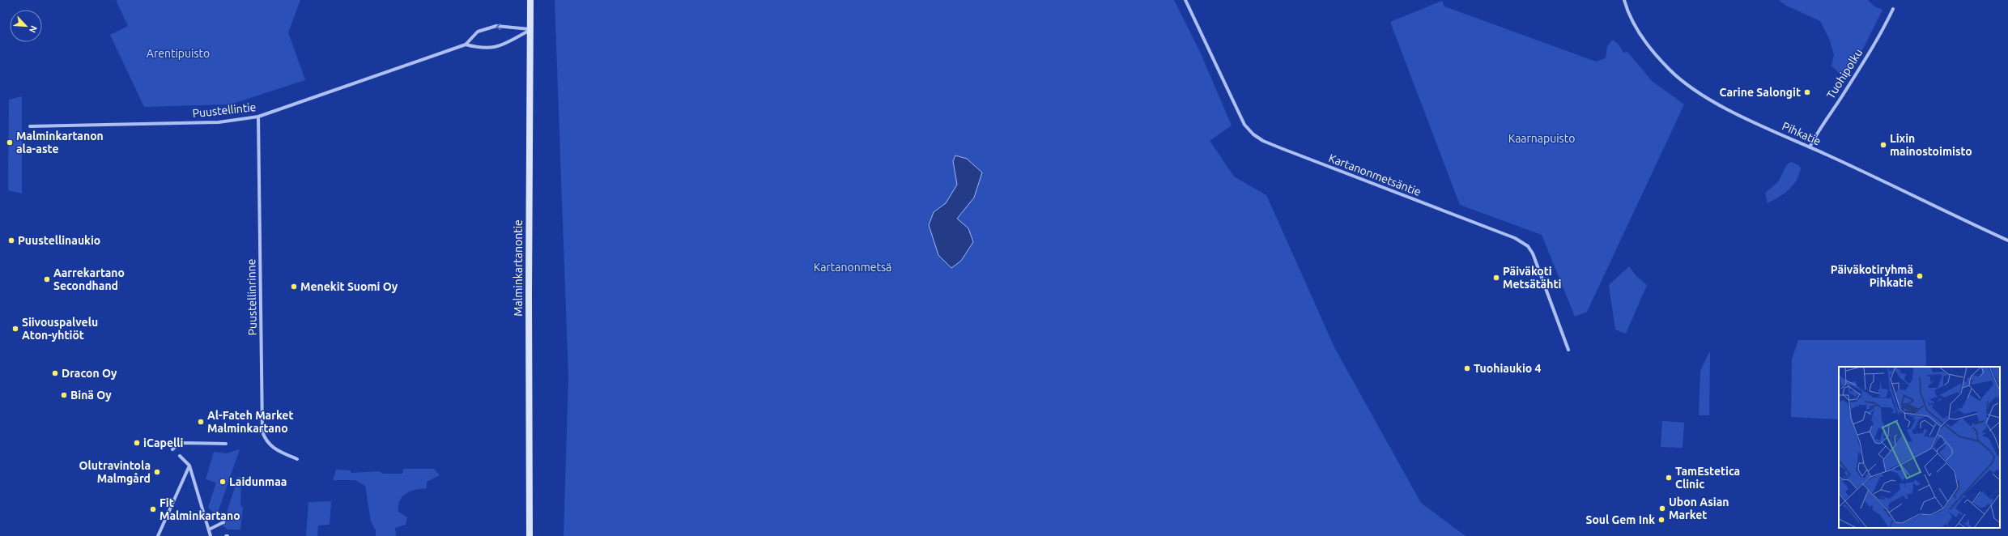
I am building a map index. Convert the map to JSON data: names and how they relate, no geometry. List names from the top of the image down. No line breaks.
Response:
{"streets":{"main road":["Malminkartanontie"],"street":["Tuohipolku","Puustellintie","Pihkatie","Kartanonmetsäntie","Puustellinrinne"]},"crossings":[["Tuohipolku","Pihkatie"],["Puustellintie","Malminkartanontie"],["Puustellintie","Puustellinrinne"]],"parks":["Arentipuisto","Kaarnapuisto","Kartanonmetsä"],"places":["Carine Salongit","Malminkartanon ala-aste","Lixin mainostoimisto","Puustellinaukio","Päiväkotiryhmä Pihkatie","Päiväkoti Metsätähti","Aarrekartano Secondhand","Menekit Suomi Oy","Siivouspalvelu Aton-yhtiöt","Tuohiaukio 4","Dracon Oy","Binä Oy","Al-Fateh Market Malminkartano","iCapelli","Olutravintola Malmgård","TamEstetica Clinic","Laidunmaa","Ubon Asian Market","Fit Malminkartano","Soul Gem Ink"],"north":"bottom right"}
